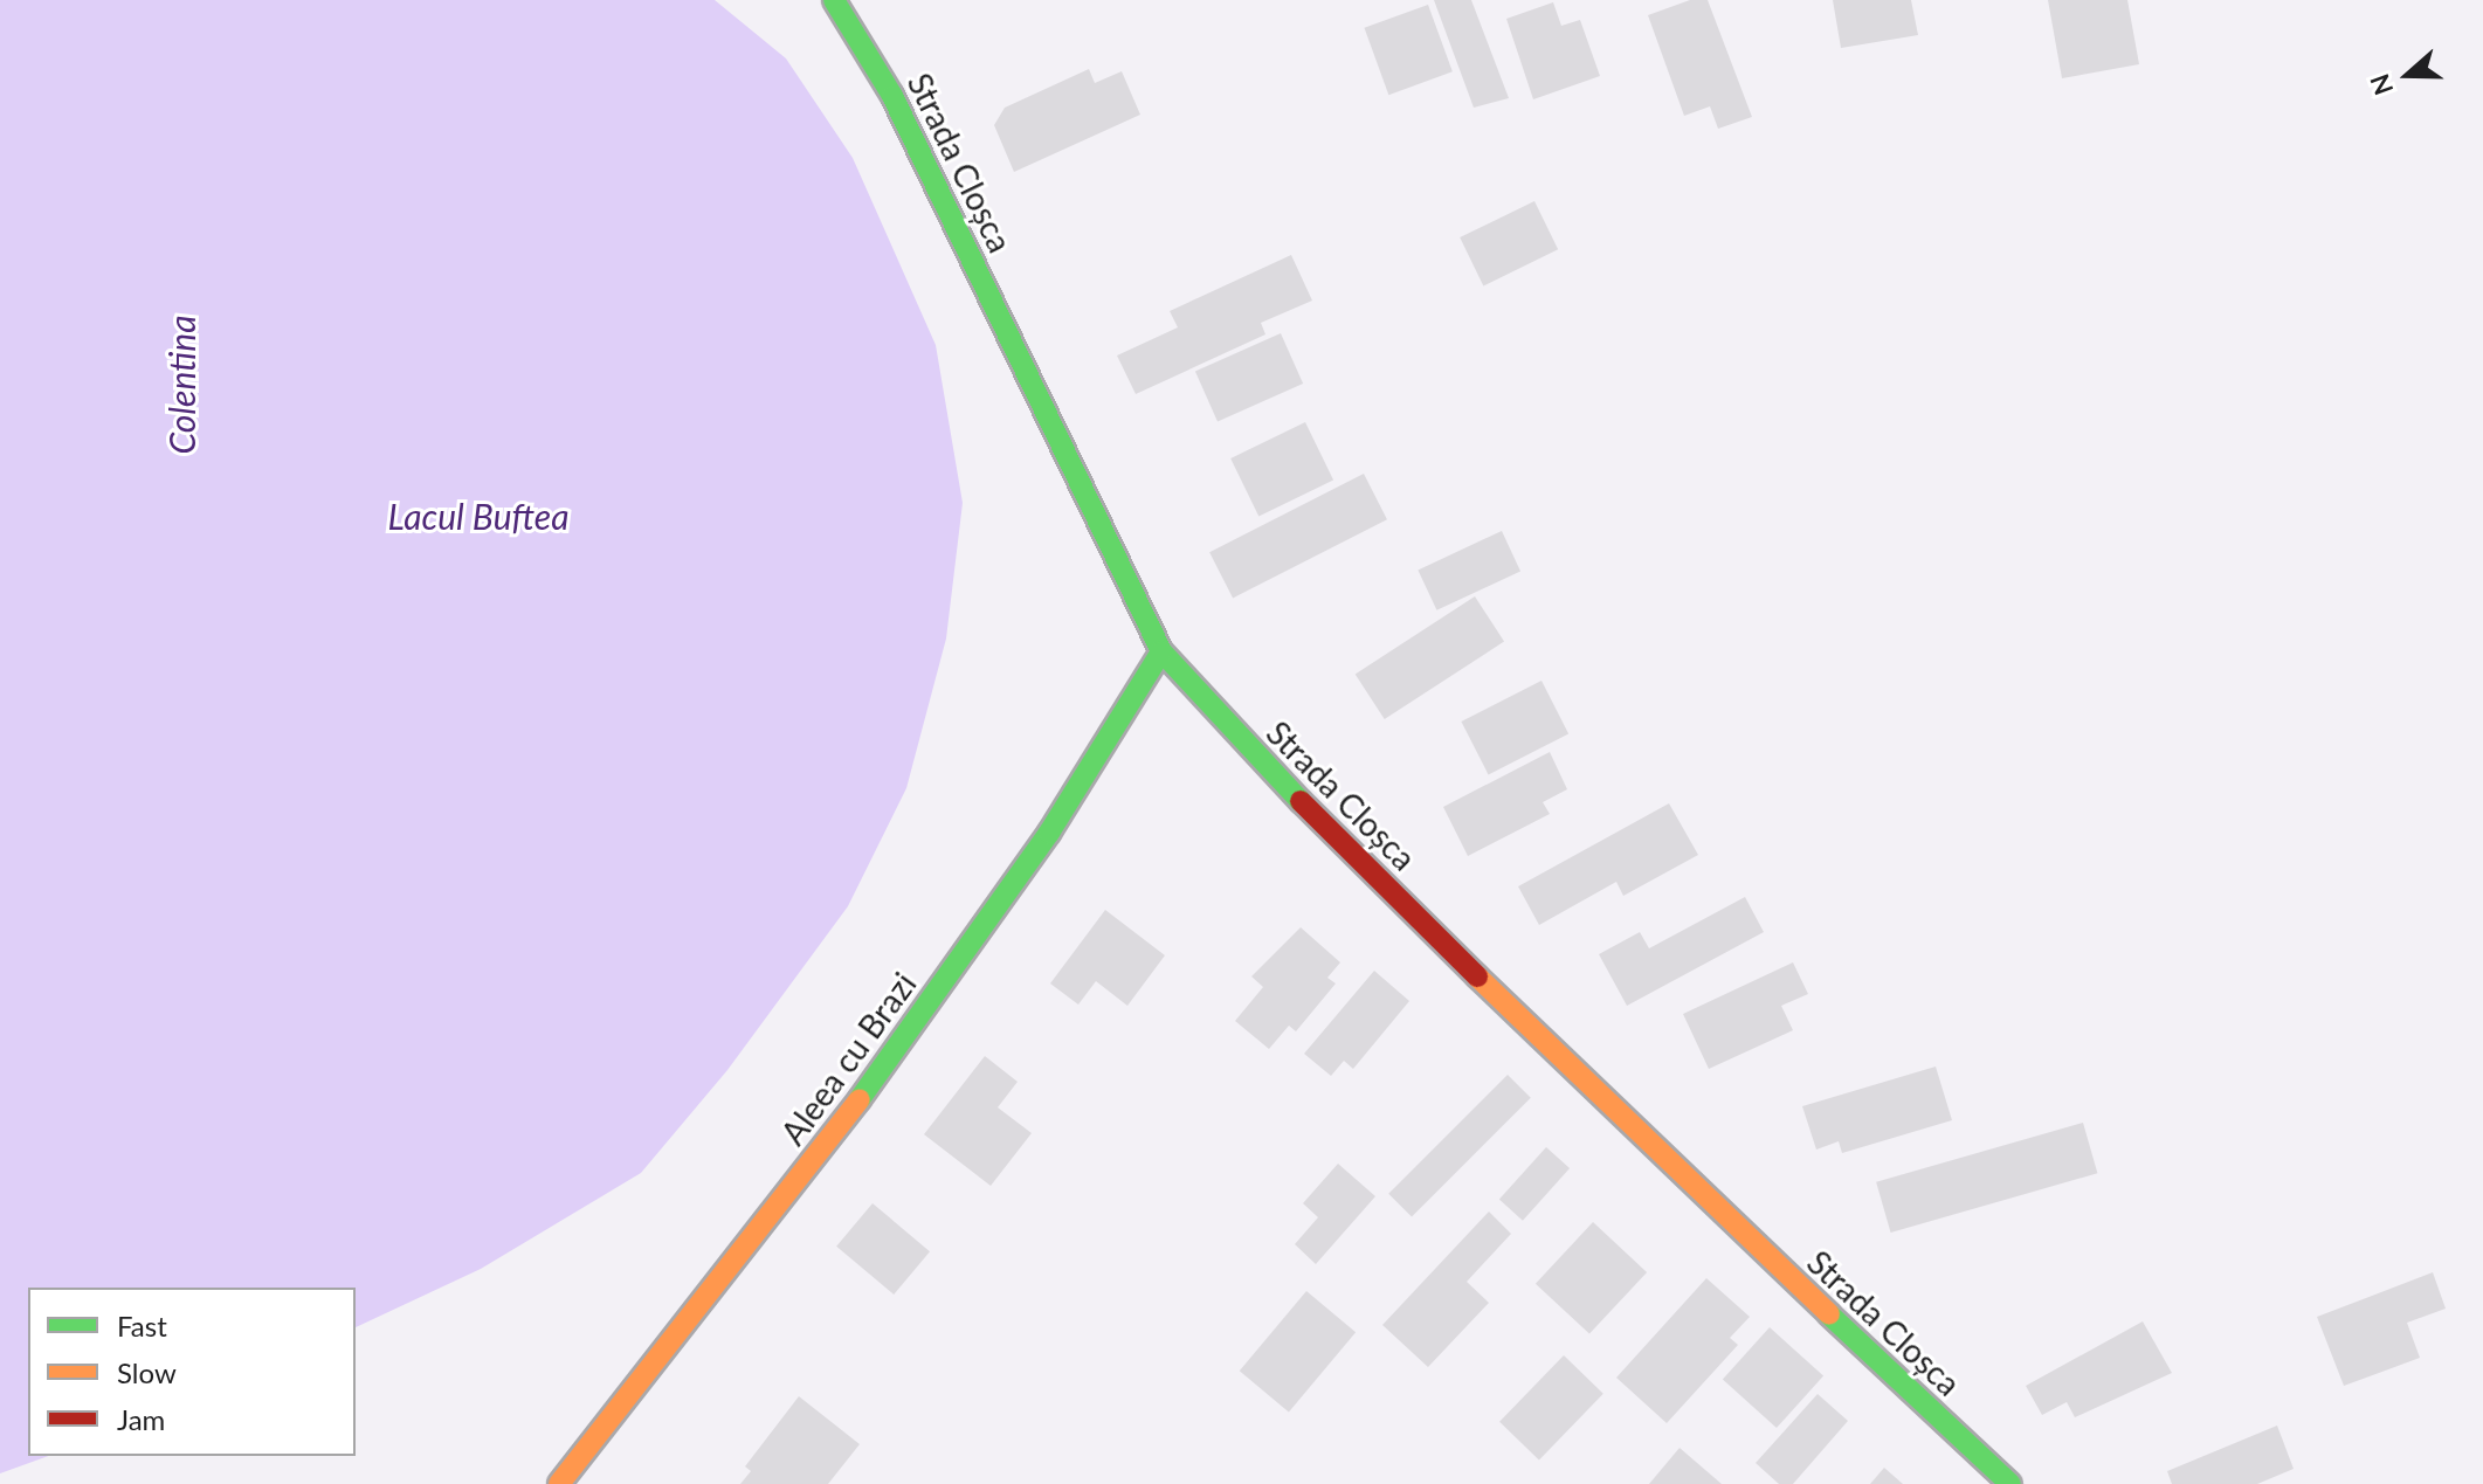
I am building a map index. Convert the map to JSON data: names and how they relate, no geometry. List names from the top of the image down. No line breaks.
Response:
{"streets":{"street":["Strada Cloșca","Aleea cu Brazi"]},"crossings":[["Strada Cloșca","Aleea cu Brazi"]],"water":["Colentina","Lacul Buftea"],"legend":["Fast","Slow","Jam"],"north":"left"}
